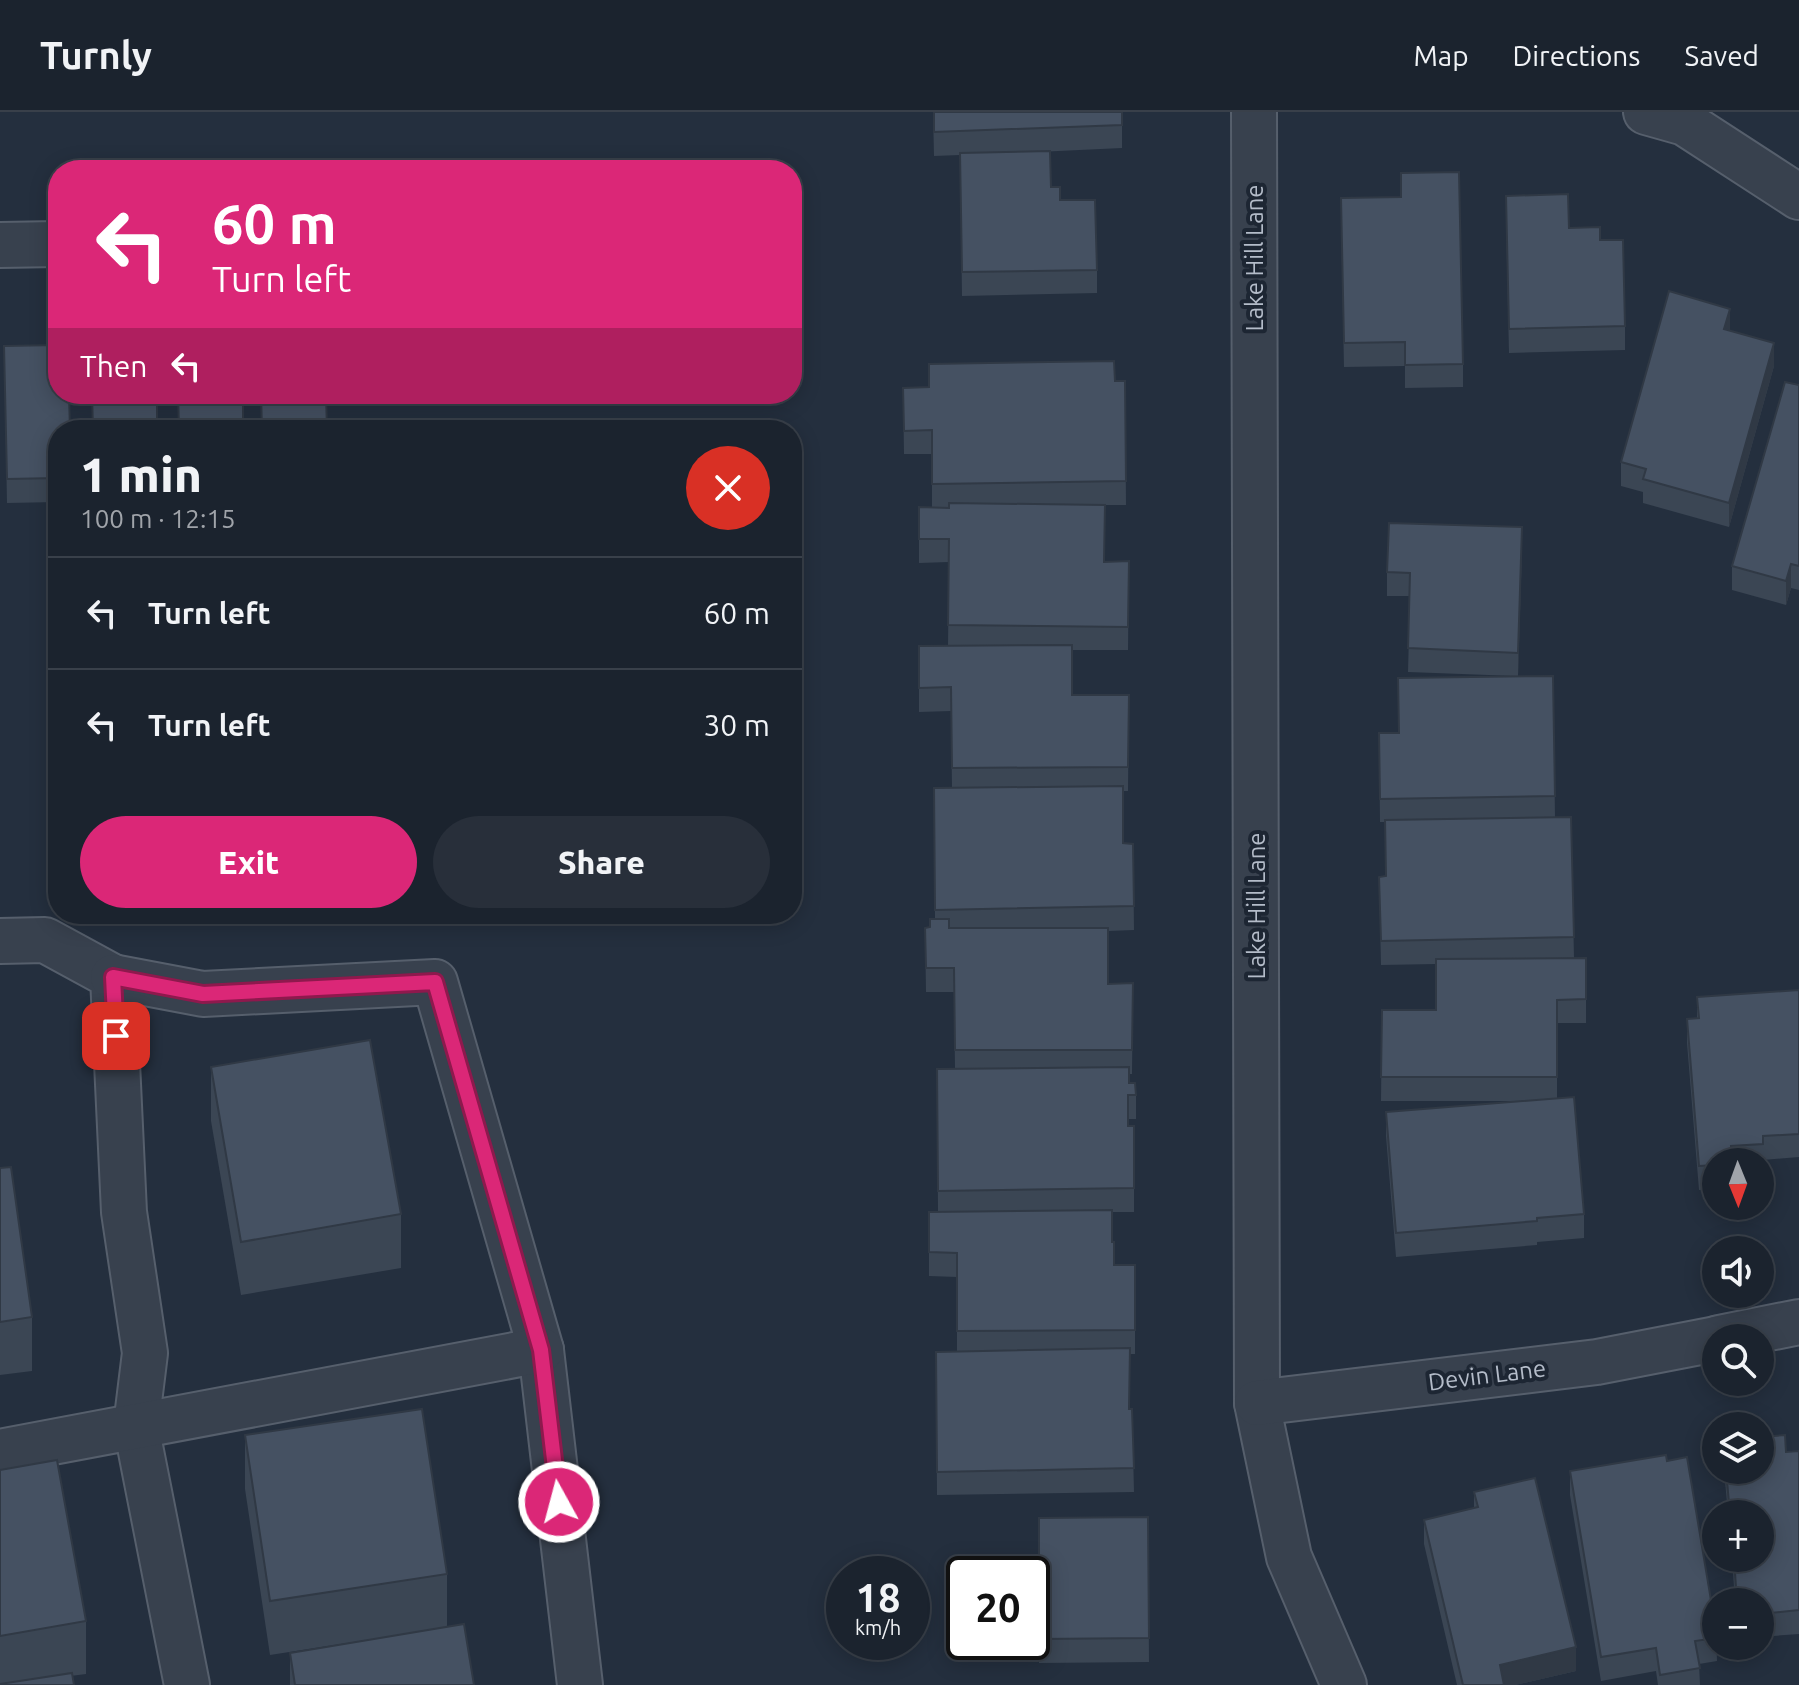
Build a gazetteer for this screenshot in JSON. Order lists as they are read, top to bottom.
{
  "streets": {
    "street": ["Lake Hill Lane", "Devin Lane"]
  },
  "crossings": [
    ["Lake Hill Lane", "Devin Lane"]
  ],
  "north": "bottom",
  "page": {
    "header": "Turnly",
    "nav": ["Map", "Directions", "Saved"],
    "turn": ["60 m", "Turn left"],
    "then": "Then",
    "heading": ["1 min", "100 m · 12:15"],
    "list": [
      {
        "name": "Turn left",
        "value": "60 m"
      },
      {
        "name": "Turn left",
        "value": "30 m"
      }
    ],
    "buttons": ["Exit", "Share"],
    "map_buttons": ["+", "−"],
    "speed": "18 km/h",
    "limit": "20"
  }
}
